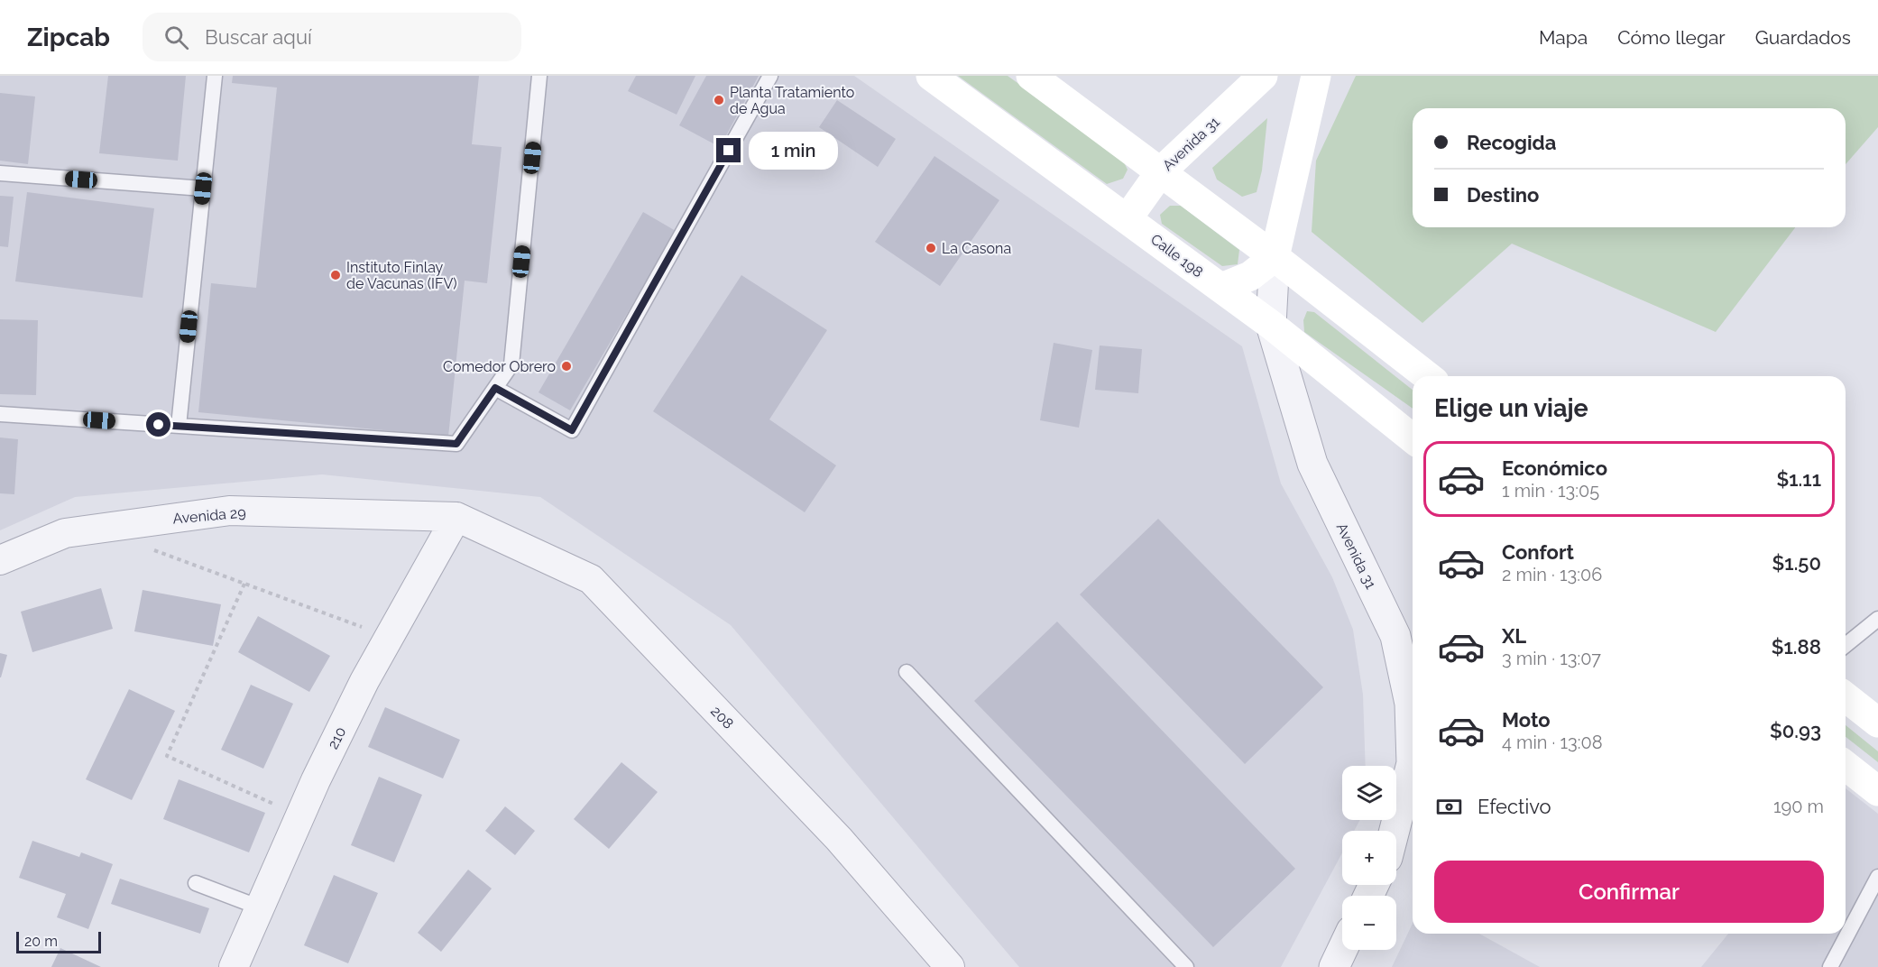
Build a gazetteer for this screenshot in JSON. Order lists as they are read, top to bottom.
{
  "streets": {
    "main road": ["Avenida 31", "Calle 198"],
    "street": ["Avenida 29", "208", "210"]
  },
  "crossings": [
    ["Avenida 31", "Calle 198"],
    ["Avenida 29", "208"],
    ["Avenida 29", "210"],
    ["208", "210"]
  ],
  "places": [
    "Planta Tratamiento de Agua",
    "La Casona",
    "Instituto Finlay de Vacunas (IFV)",
    "Comedor Obrero"
  ],
  "scale_bar": "20 m",
  "page": {
    "header": "Zipcab",
    "search": "Buscar aquí",
    "nav": ["Mapa", "Cómo llegar", "Guardados"],
    "banner": ["Recogida", "Destino"],
    "bubble": "1 min",
    "heading": "Elige un viaje",
    "list": [
      {
        "name": "Económico",
        "note": "1 min · 13:05",
        "value": "$1.11"
      },
      {
        "name": "Confort",
        "note": "2 min · 13:06",
        "value": "$1.50"
      },
      {
        "name": "XL",
        "note": "3 min · 13:07",
        "value": "$1.88"
      },
      {
        "name": "Moto",
        "note": "4 min · 13:08",
        "value": "$0.93"
      }
    ],
    "map_buttons": ["+", "−"],
    "pay": ["Efectivo", "190 m"],
    "buttons": "Confirmar",
    "scale": "20 m"
  }
}
